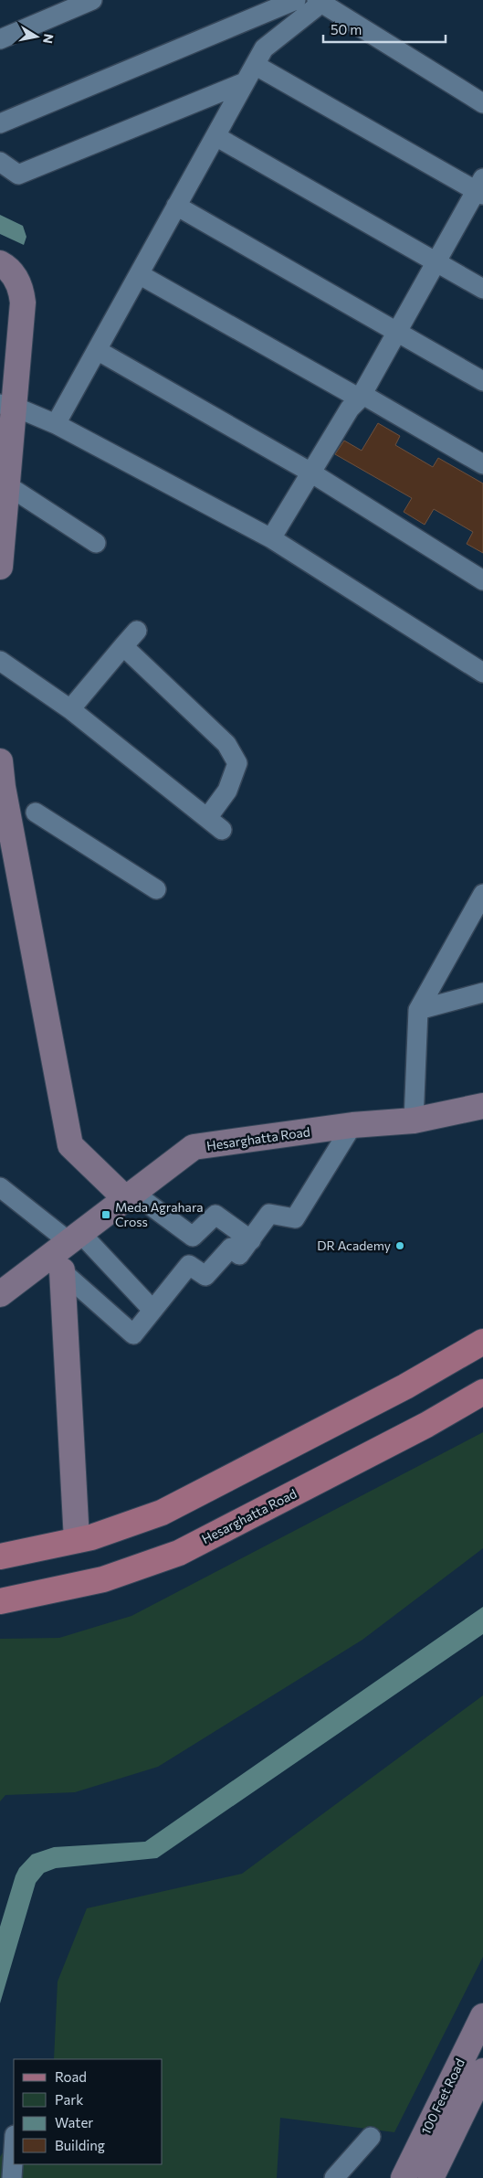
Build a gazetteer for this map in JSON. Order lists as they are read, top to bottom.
{
  "streets": {
    "main road": ["Hesarghatta Road"],
    "street": ["100 Feet Road"]
  },
  "places": {
    "transit": ["Meda Agrahara Cross"],
    "other": ["DR Academy"]
  },
  "legend": [
    "Road",
    "Park",
    "Water",
    "Building"
  ],
  "scale_bar": "50 m",
  "north": "right"
}
